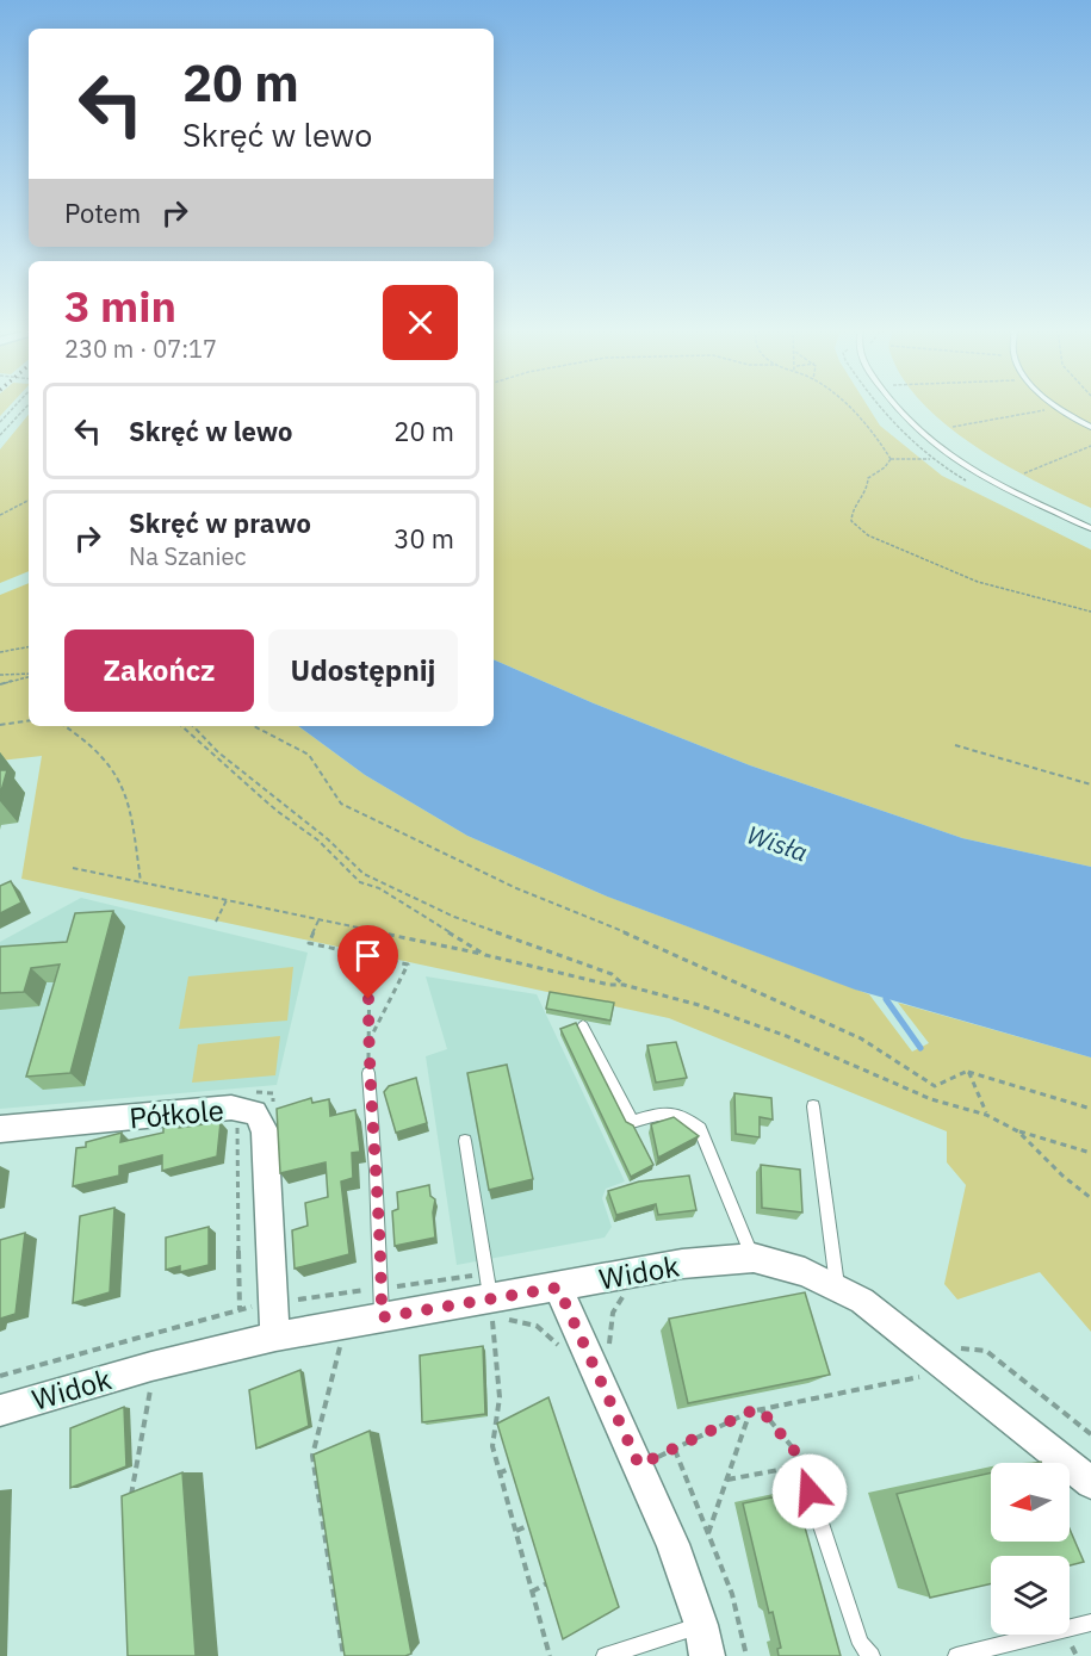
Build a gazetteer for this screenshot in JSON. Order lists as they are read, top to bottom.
{
  "streets": {
    "street": ["Półkole", "Widok"]
  },
  "crossings": [
    ["Półkole", "Widok"]
  ],
  "water": ["Wisła"],
  "north": "left",
  "page": {
    "turn": ["20 m", "Skręć w lewo"],
    "then": "Potem",
    "heading": ["3 min", "230 m · 07:17"],
    "list": [
      {
        "name": "Skręć w lewo",
        "value": "20 m"
      },
      {
        "name": "Skręć w prawo",
        "note": "Na Szaniec",
        "value": "30 m"
      }
    ],
    "buttons": ["Zakończ", "Udostępnij"]
  }
}
